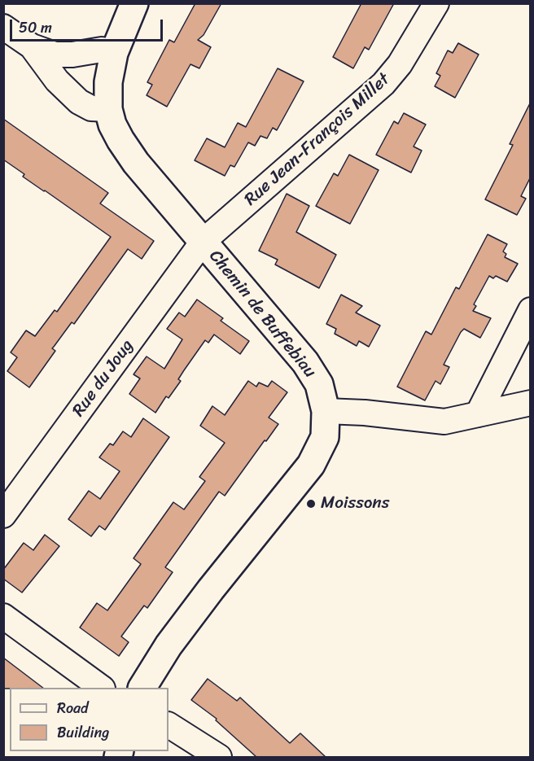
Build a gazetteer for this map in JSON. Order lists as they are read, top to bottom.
{
  "streets": {
    "street": ["Rue Jean-François Millet", "Chemin de Buffebiau", "Rue du Joug"]
  },
  "crossings": [
    ["Rue Jean-François Millet", "Chemin de Buffebiau"],
    ["Rue Jean-François Millet", "Rue du Joug"],
    ["Chemin de Buffebiau", "Rue du Joug"]
  ],
  "places": ["Moissons"],
  "legend": ["Road", "Building"],
  "scale_bar": "50 m"
}
